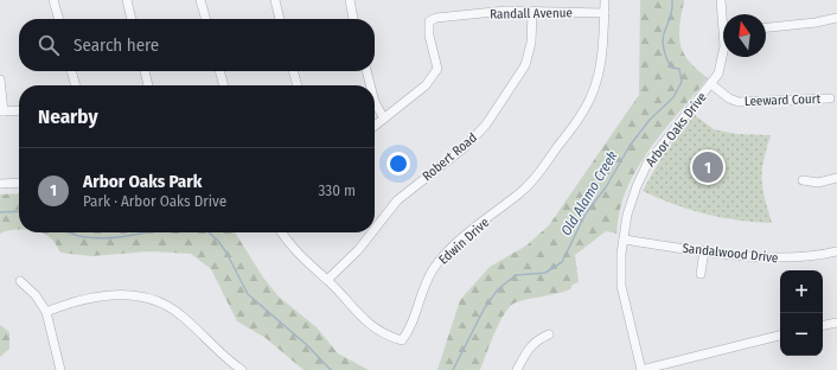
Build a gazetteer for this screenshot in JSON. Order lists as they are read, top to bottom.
{
  "streets": {
    "street": [
      "Randall Avenue",
      "Leeward Court",
      "Arbor Oaks Drive",
      "Robert Road",
      "Edwin Drive",
      "Sandalwood Drive"
    ]
  },
  "crossings": [
    ["Randall Avenue", "Robert Road"],
    ["Randall Avenue", "Edwin Drive"],
    ["Leeward Court", "Arbor Oaks Drive"],
    ["Arbor Oaks Drive", "Sandalwood Drive"],
    ["Robert Road", "Edwin Drive"]
  ],
  "water": ["Old Alamo Creek"],
  "north": "top",
  "page": {
    "search": "Search here",
    "heading": "Nearby",
    "list": [
      {
        "mark": "1",
        "name": "Arbor Oaks Park",
        "note": "Park · Arbor Oaks Drive",
        "value": "330 m"
      }
    ],
    "pins": "1",
    "map_buttons": ["+", "−"]
  }
}
